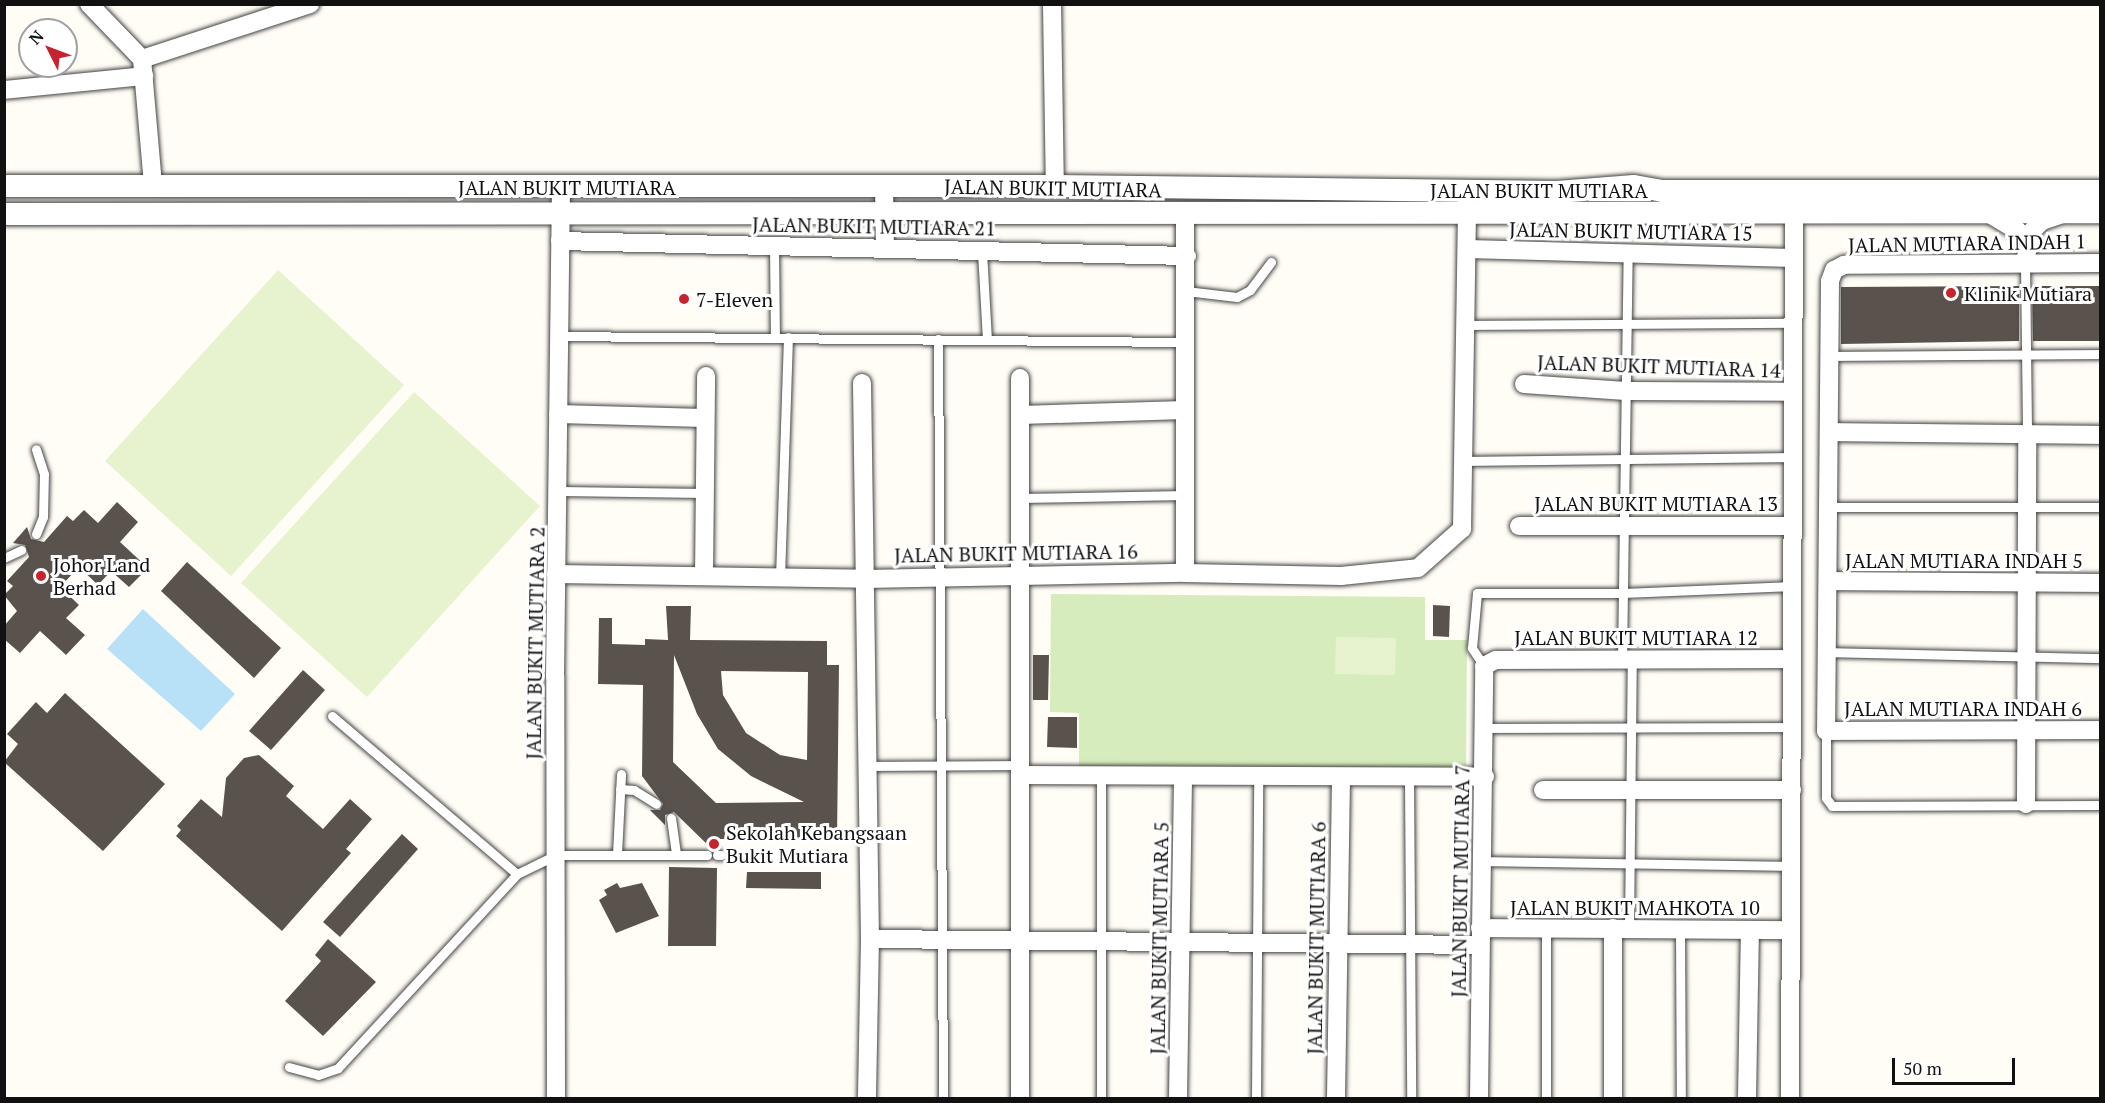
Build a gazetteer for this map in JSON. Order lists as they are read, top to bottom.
{
  "streets": {
    "street": [
      "JALAN BUKIT MUTIARA",
      "JALAN BUKIT MUTIARA 21",
      "JALAN BUKIT MUTIARA 15",
      "JALAN MUTIARA INDAH 1",
      "JALAN BUKIT MUTIARA 14",
      "JALAN BUKIT MUTIARA 13",
      "JALAN BUKIT MUTIARA 16",
      "JALAN MUTIARA INDAH 5",
      "JALAN BUKIT MUTIARA 12",
      "JALAN BUKIT MUTIARA 2",
      "JALAN MUTIARA INDAH 6",
      "JALAN BUKIT MUTIARA 7",
      "JALAN BUKIT MAHKOTA 10",
      "JALAN BUKIT MUTIARA 5",
      "JALAN BUKIT MUTIARA 6"
    ]
  },
  "crossings": [
    ["JALAN BUKIT MUTIARA", "JALAN BUKIT MUTIARA 2"],
    ["JALAN BUKIT MUTIARA 21", "JALAN BUKIT MUTIARA 2"],
    ["JALAN BUKIT MUTIARA 16", "JALAN BUKIT MUTIARA 2"],
    ["JALAN BUKIT MUTIARA 12", "JALAN BUKIT MUTIARA 7"],
    ["JALAN BUKIT MUTIARA 7", "JALAN BUKIT MAHKOTA 10"],
    ["JALAN BUKIT MAHKOTA 10", "JALAN BUKIT MUTIARA 5"],
    ["JALAN BUKIT MAHKOTA 10", "JALAN BUKIT MUTIARA 6"]
  ],
  "places": [
    "Klinik Mutiara",
    "7-Eleven",
    "Johor Land Berhad",
    "Sekolah Kebangsaan Bukit Mutiara"
  ],
  "scale_bar": "50 m",
  "north": "top left"
}
